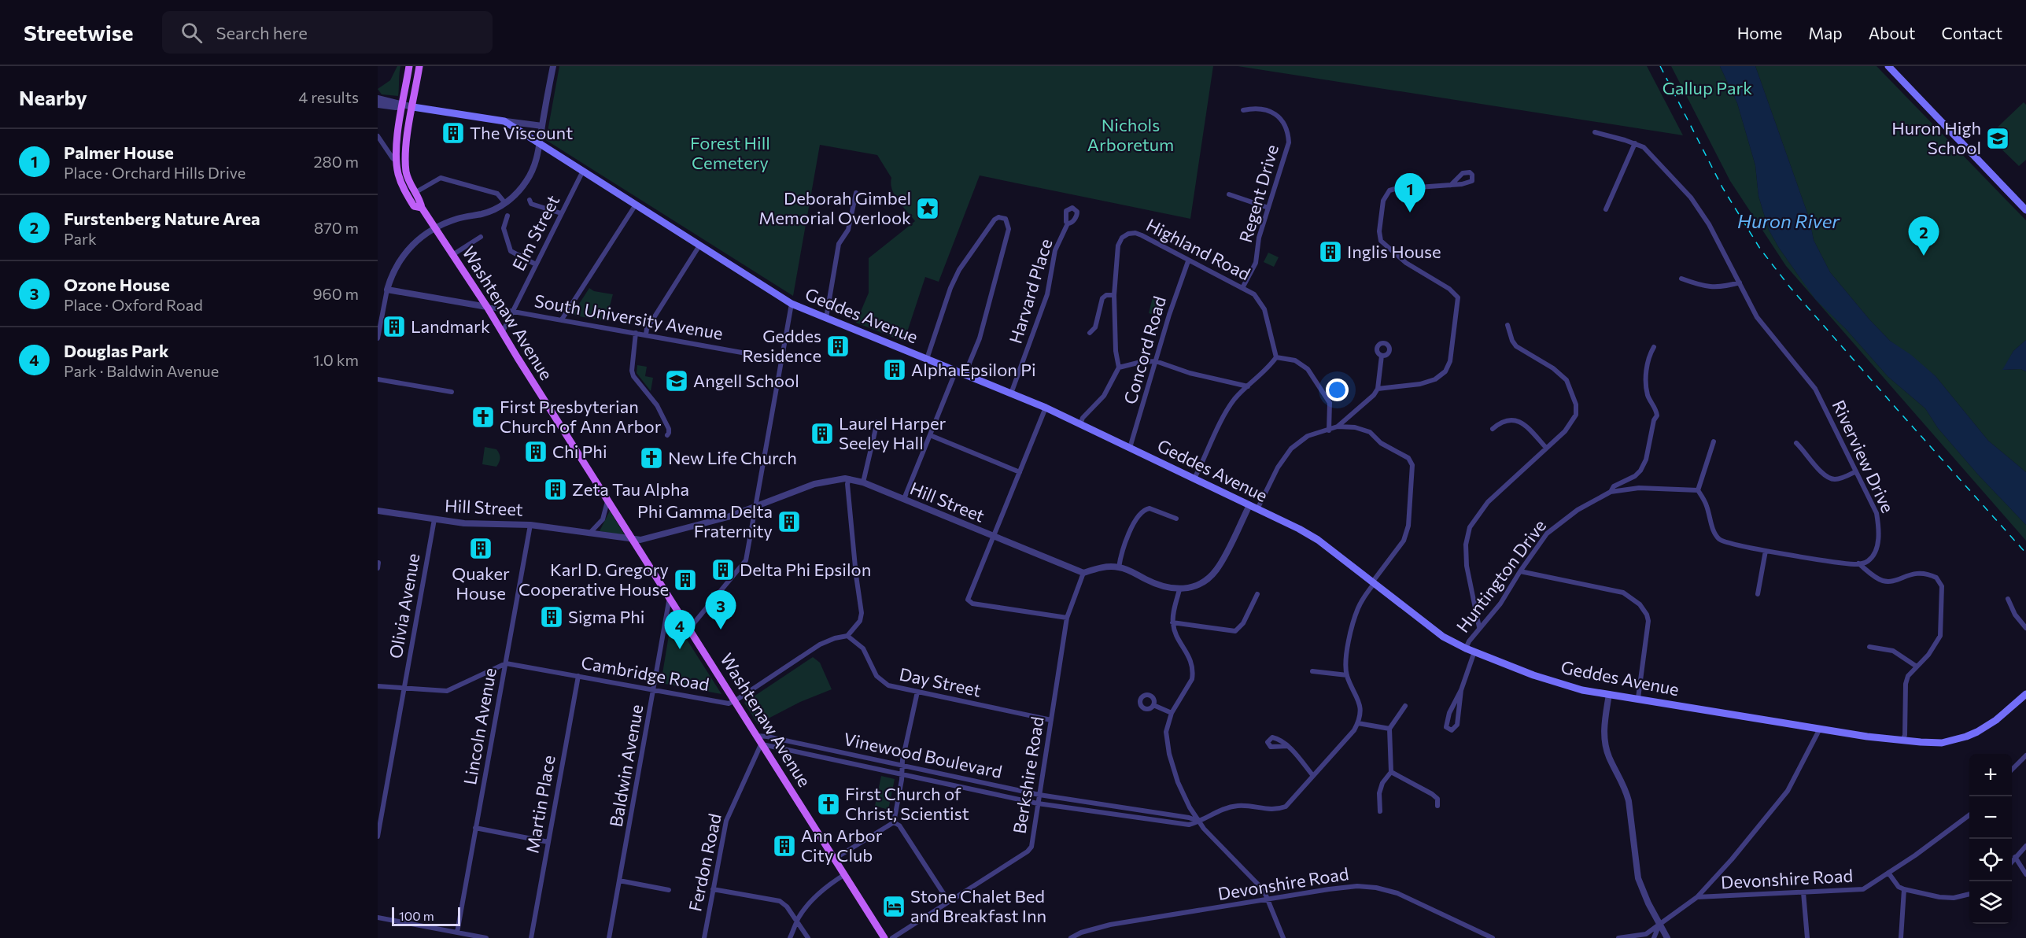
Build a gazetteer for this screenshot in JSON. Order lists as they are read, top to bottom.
{
  "streets": {
    "main road": ["Washtenaw Avenue", "Geddes Avenue"],
    "street": [
      "Regent Drive",
      "Elm Street",
      "Highland Road",
      "Harvard Place",
      "South University Avenue",
      "Concord Road",
      "Riverview Drive",
      "Hill Street",
      "Huntington Drive",
      "Olivia Avenue",
      "Cambridge Road",
      "Day Street",
      "Lincoln Avenue",
      "Vinewood Boulevard",
      "Baldwin Avenue",
      "Berkshire Road",
      "Martin Place",
      "Ferdon Road",
      "Devonshire Road"
    ]
  },
  "crossings": [
    ["Regent Drive", "Highland Road"],
    ["Elm Street", "Washtenaw Avenue"],
    ["Elm Street", "Geddes Avenue"],
    ["Elm Street", "South University Avenue"],
    ["Highland Road", "Concord Road"],
    ["Harvard Place", "Geddes Avenue"],
    ["Washtenaw Avenue", "Geddes Avenue"],
    ["Washtenaw Avenue", "South University Avenue"],
    ["Washtenaw Avenue", "Hill Street"],
    ["Washtenaw Avenue", "Cambridge Road"],
    ["Washtenaw Avenue", "Vinewood Boulevard"],
    ["Washtenaw Avenue", "Baldwin Avenue"],
    ["Washtenaw Avenue", "Ferdon Road"],
    ["Geddes Avenue", "Concord Road"],
    ["Geddes Avenue", "Huntington Drive"],
    ["Hill Street", "Olivia Avenue"],
    ["Hill Street", "Lincoln Avenue"],
    ["Hill Street", "Berkshire Road"],
    ["Cambridge Road", "Lincoln Avenue"],
    ["Cambridge Road", "Baldwin Avenue"],
    ["Cambridge Road", "Martin Place"],
    ["Day Street", "Berkshire Road"],
    ["Vinewood Boulevard", "Berkshire Road"],
    ["Vinewood Boulevard", "Ferdon Road"]
  ],
  "water": ["Huron River"],
  "parks": ["Gallup Park", "Nichols Arboretum", "Forest Hill Cemetery"],
  "places": {
    "building": [
      "The Viscount",
      "Inglis House",
      "Landmark",
      "Geddes Residence",
      "Alpha Epsilon Pi",
      "Laurel Harper Seeley Hall",
      "Chi Phi",
      "Zeta Tau Alpha",
      "Phi Gamma Delta Fraternity",
      "Quaker House",
      "Delta Phi Epsilon",
      "Karl D. Gregory Cooperative House",
      "Sigma Phi",
      "Ann Arbor City Club"
    ],
    "school or university": ["Huron High School", "Angell School"],
    "place": ["Deborah Gimbel Memorial Overlook"],
    "church": ["First Presbyterian Church of Ann Arbor", "New Life Church", "First Church of Christ, Scientist"],
    "hotel": ["Stone Chalet Bed and Breakfast Inn"]
  },
  "scale_bar": "100 m",
  "page": {
    "header": "Streetwise",
    "search": "Search here",
    "nav": [
      "Home",
      "Map",
      "About",
      "Contact"
    ],
    "heading": ["Nearby", "4 results"],
    "list": [
      {
        "mark": "1",
        "name": "Palmer House",
        "note": "Place · Orchard Hills Drive",
        "value": "280 m"
      },
      {
        "mark": "2",
        "name": "Furstenberg Nature Area",
        "note": "Park",
        "value": "870 m"
      },
      {
        "mark": "3",
        "name": "Ozone House",
        "note": "Place · Oxford Road",
        "value": "960 m"
      },
      {
        "mark": "4",
        "name": "Douglas Park",
        "note": "Park · Baldwin Avenue",
        "value": "1.0 km"
      }
    ],
    "pins": [
      "1",
      "2",
      "3",
      "4"
    ],
    "map_buttons": ["+", "−"],
    "scale": "100 m"
  }
}
